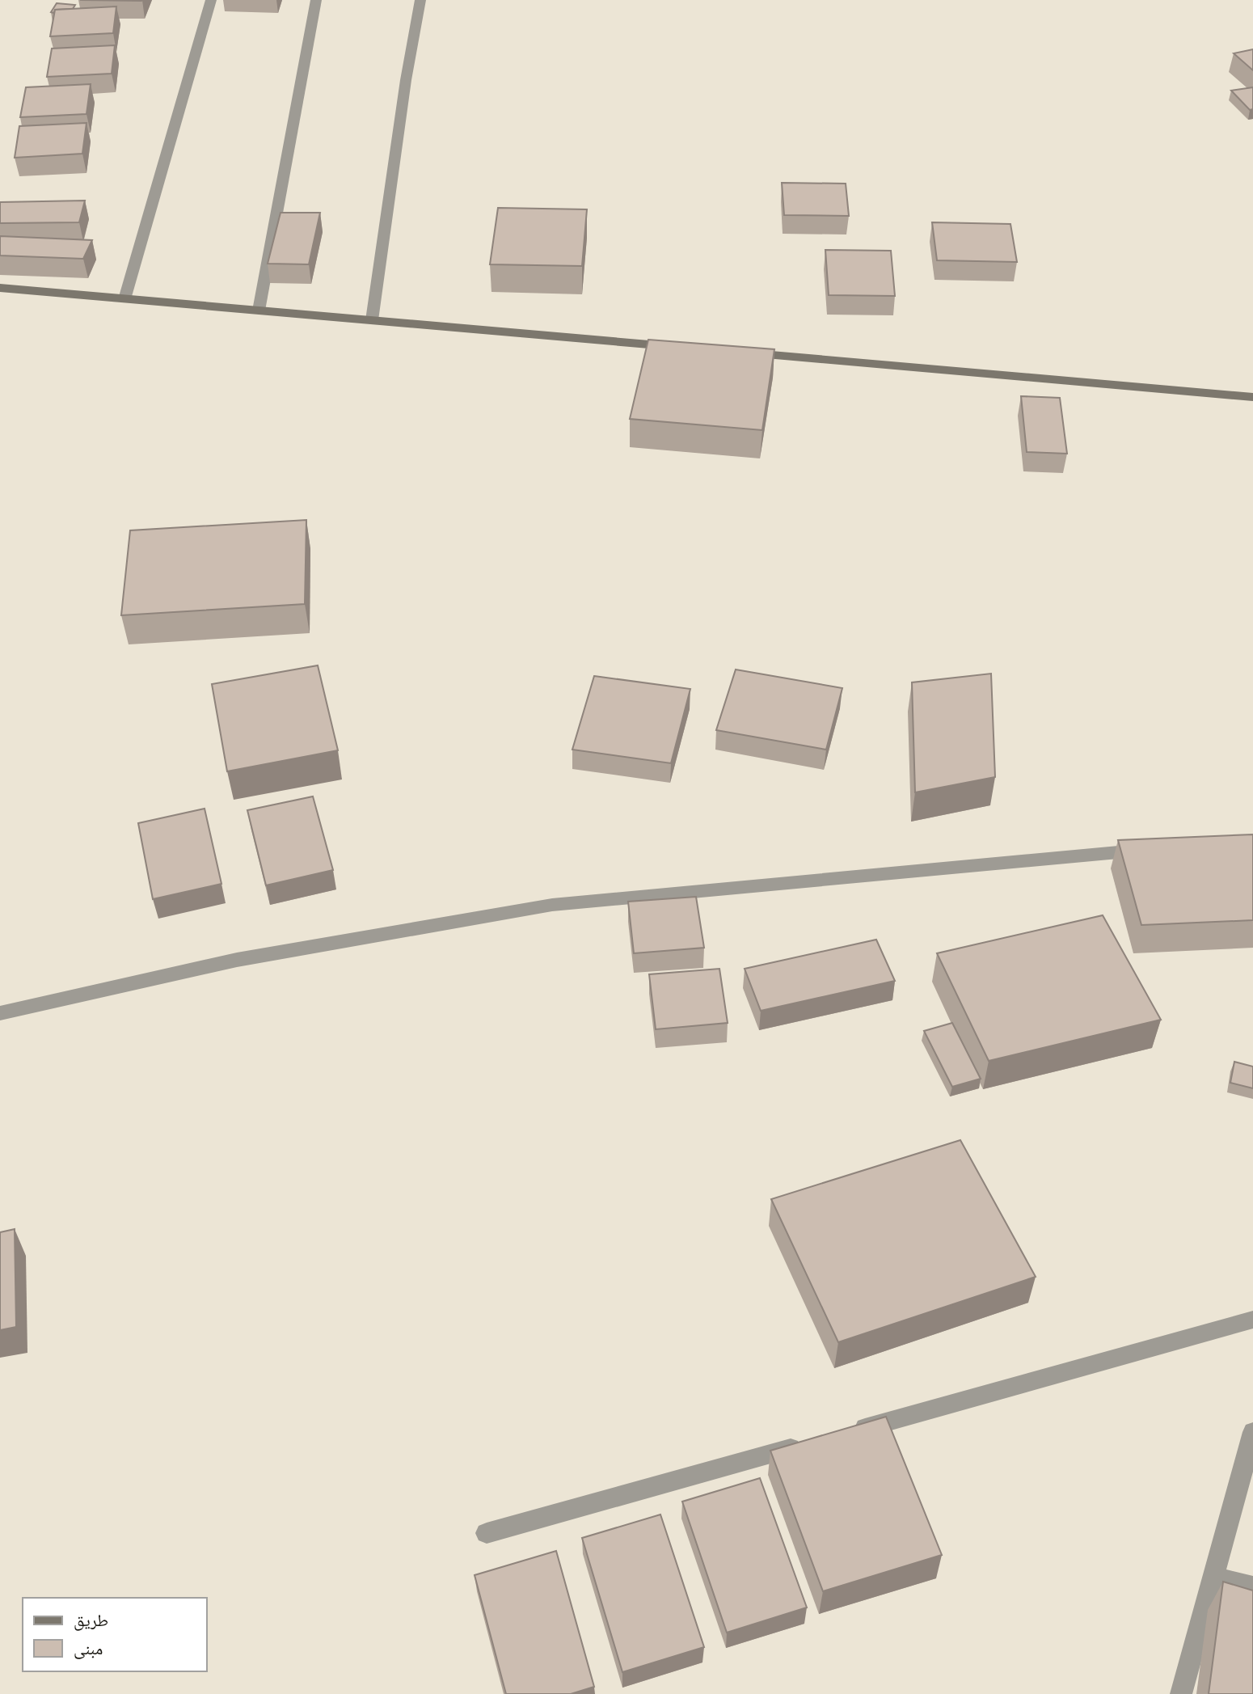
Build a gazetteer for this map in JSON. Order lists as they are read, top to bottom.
{
  "legend": ["طريق", "مبنى"]
}
